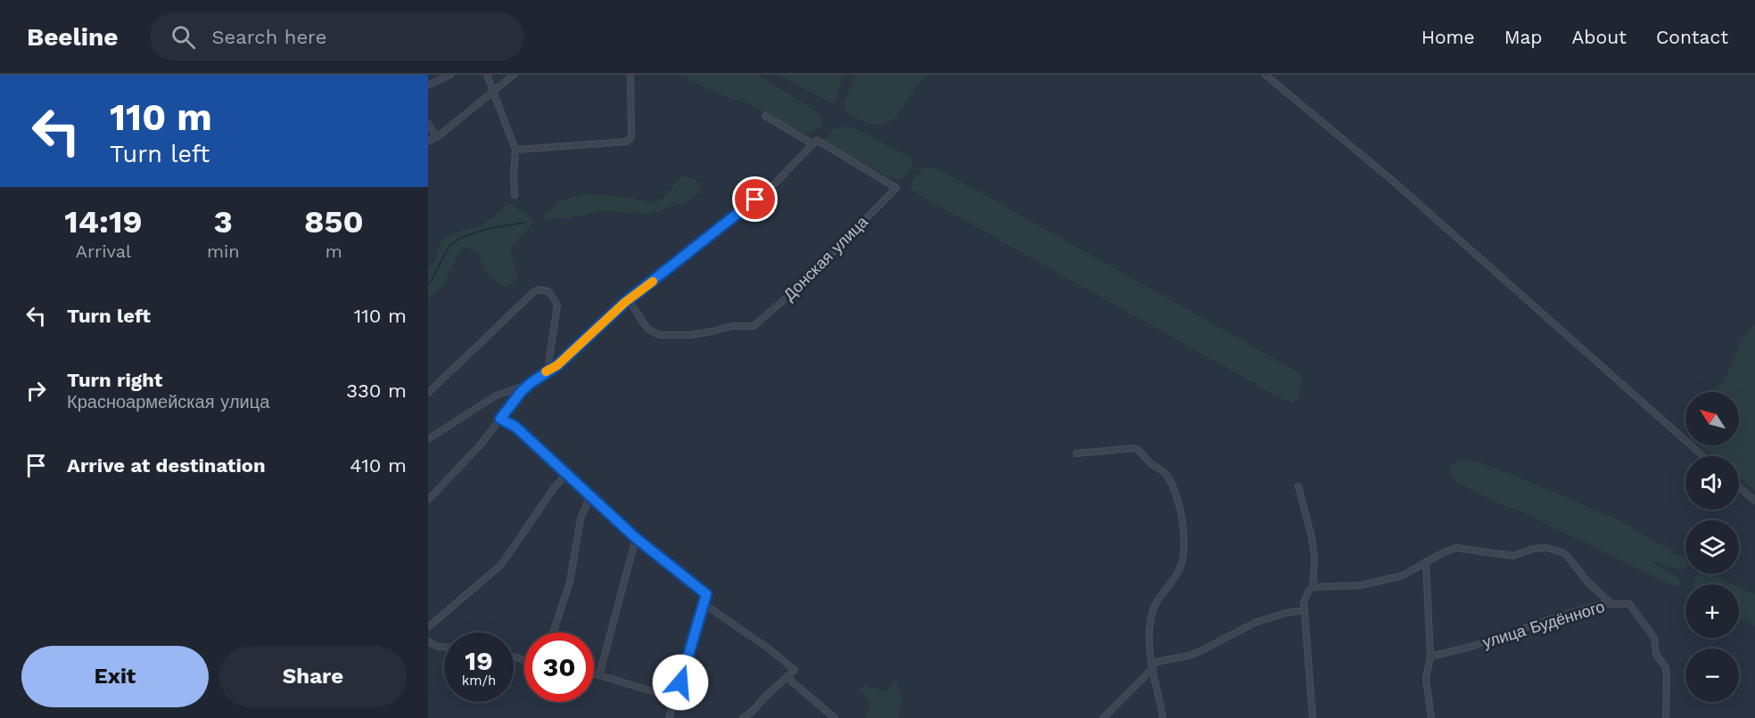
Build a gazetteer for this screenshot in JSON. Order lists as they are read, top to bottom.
{
  "streets": {
    "street": ["Донская улица", "улица Будённого"]
  },
  "north": "top left",
  "page": {
    "header": "Beeline",
    "search": "Search here",
    "nav": [
      "Home",
      "Map",
      "About",
      "Contact"
    ],
    "turn": ["110 m", "Turn left"],
    "eta": [
      "14:19",
      "Arrival",
      "3",
      "min",
      "850",
      "m"
    ],
    "list": [
      {
        "name": "Turn left",
        "value": "110 m"
      },
      {
        "name": "Turn right",
        "note": "Красноармейская улица",
        "value": "330 m"
      },
      {
        "name": "Arrive at destination",
        "value": "410 m"
      }
    ],
    "map_buttons": ["+", "−"],
    "speed": "19 km/h",
    "limit": "30",
    "buttons": ["Exit", "Share"]
  }
}
